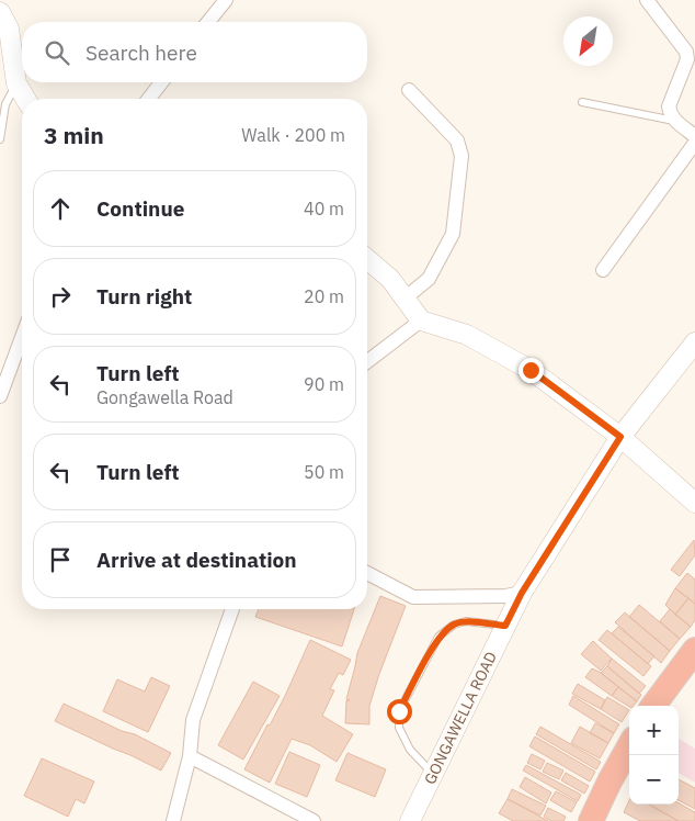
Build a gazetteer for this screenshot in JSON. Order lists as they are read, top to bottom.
{
  "streets": {
    "street": ["GONGAWELLA ROAD"]
  },
  "north": "bottom left",
  "page": {
    "search": "Search here",
    "heading": ["3 min", "Walk · 200 m"],
    "list": [
      ["Continue", "40 m"],
      ["Turn right", "20 m"],
      ["Turn left", "Gongawella Road", "90 m"],
      ["Turn left", "50 m"],
      "Arrive at destination"
    ],
    "map_buttons": ["+", "−"]
  }
}
